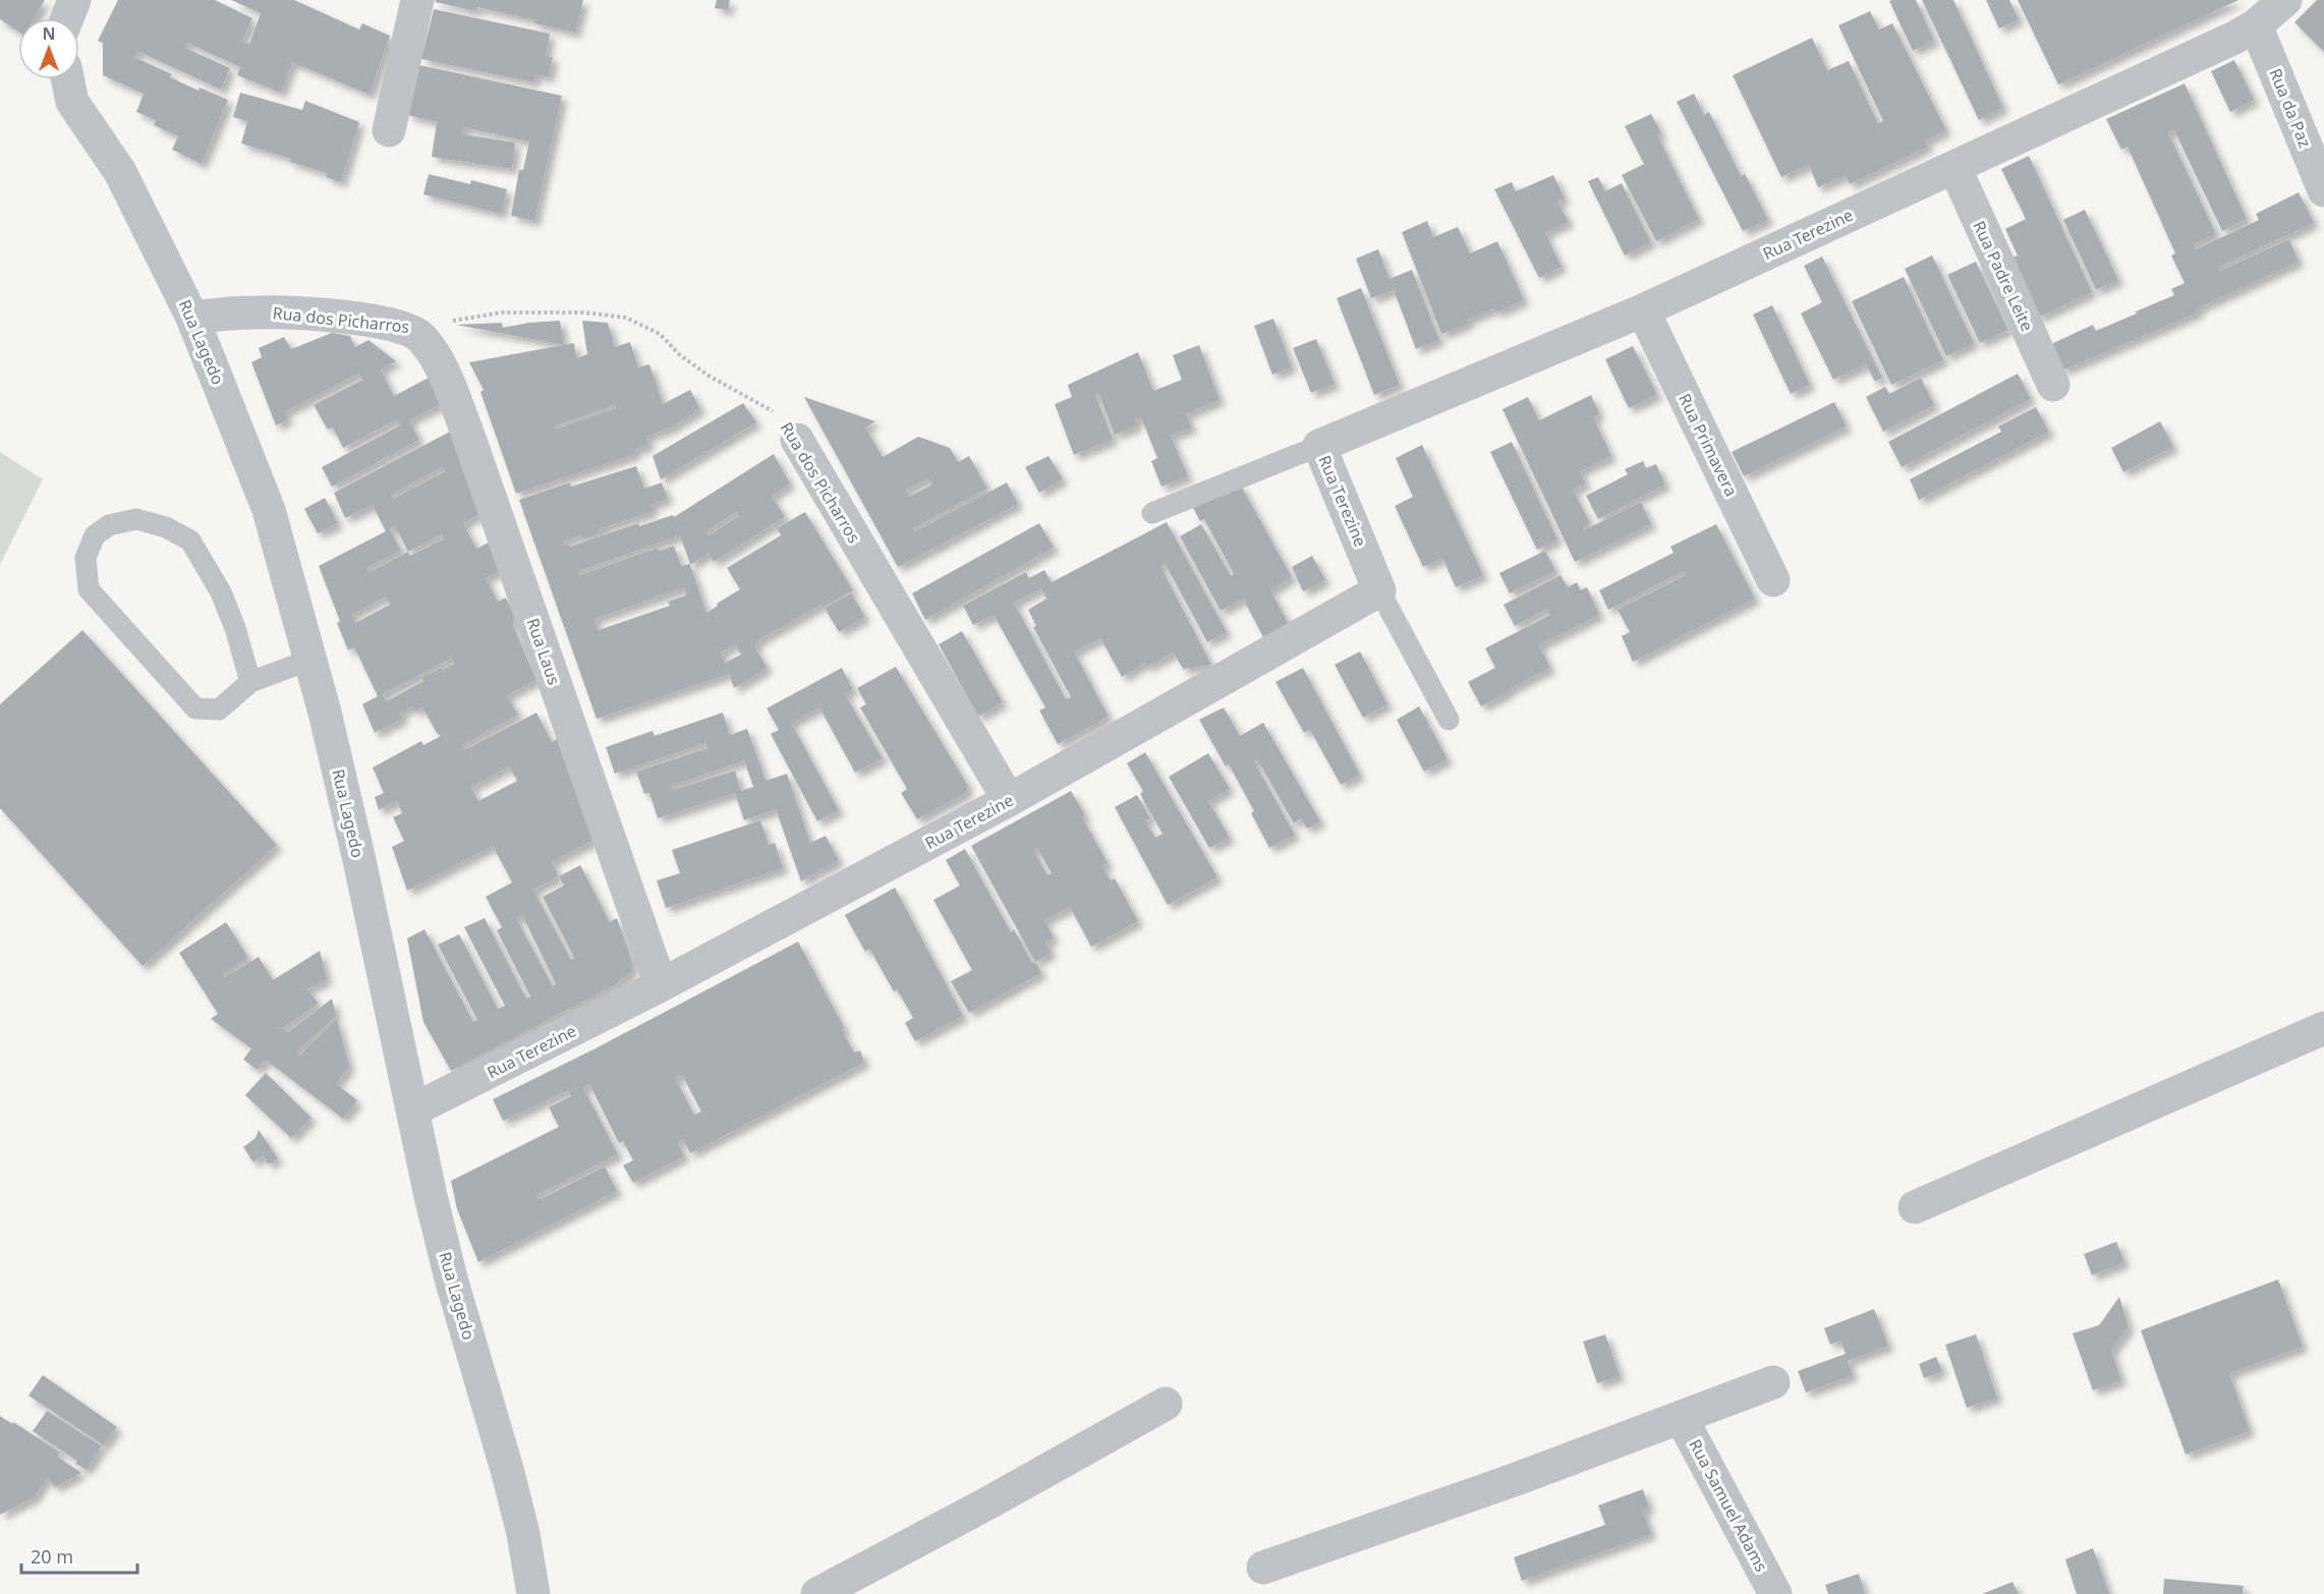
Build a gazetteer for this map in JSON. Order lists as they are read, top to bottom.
{
  "streets": {
    "street": [
      "Rua da Paz",
      "Rua Terezine",
      "Rua Padre Leite",
      "Rua dos Picharros",
      "Rua Lagedo",
      "Rua Primavera",
      "Rua Laus",
      "Rua Samuel Adams"
    ]
  },
  "crossings": [
    ["Rua da Paz", "Rua Terezine"],
    ["Rua Terezine", "Rua Padre Leite"],
    ["Rua Terezine", "Rua dos Picharros"],
    ["Rua Terezine", "Rua Lagedo"],
    ["Rua Terezine", "Rua Primavera"],
    ["Rua Terezine", "Rua Laus"],
    ["Rua dos Picharros", "Rua Lagedo"],
    ["Rua dos Picharros", "Rua Laus"]
  ],
  "scale_bar": "20 m",
  "north": "top"
}
